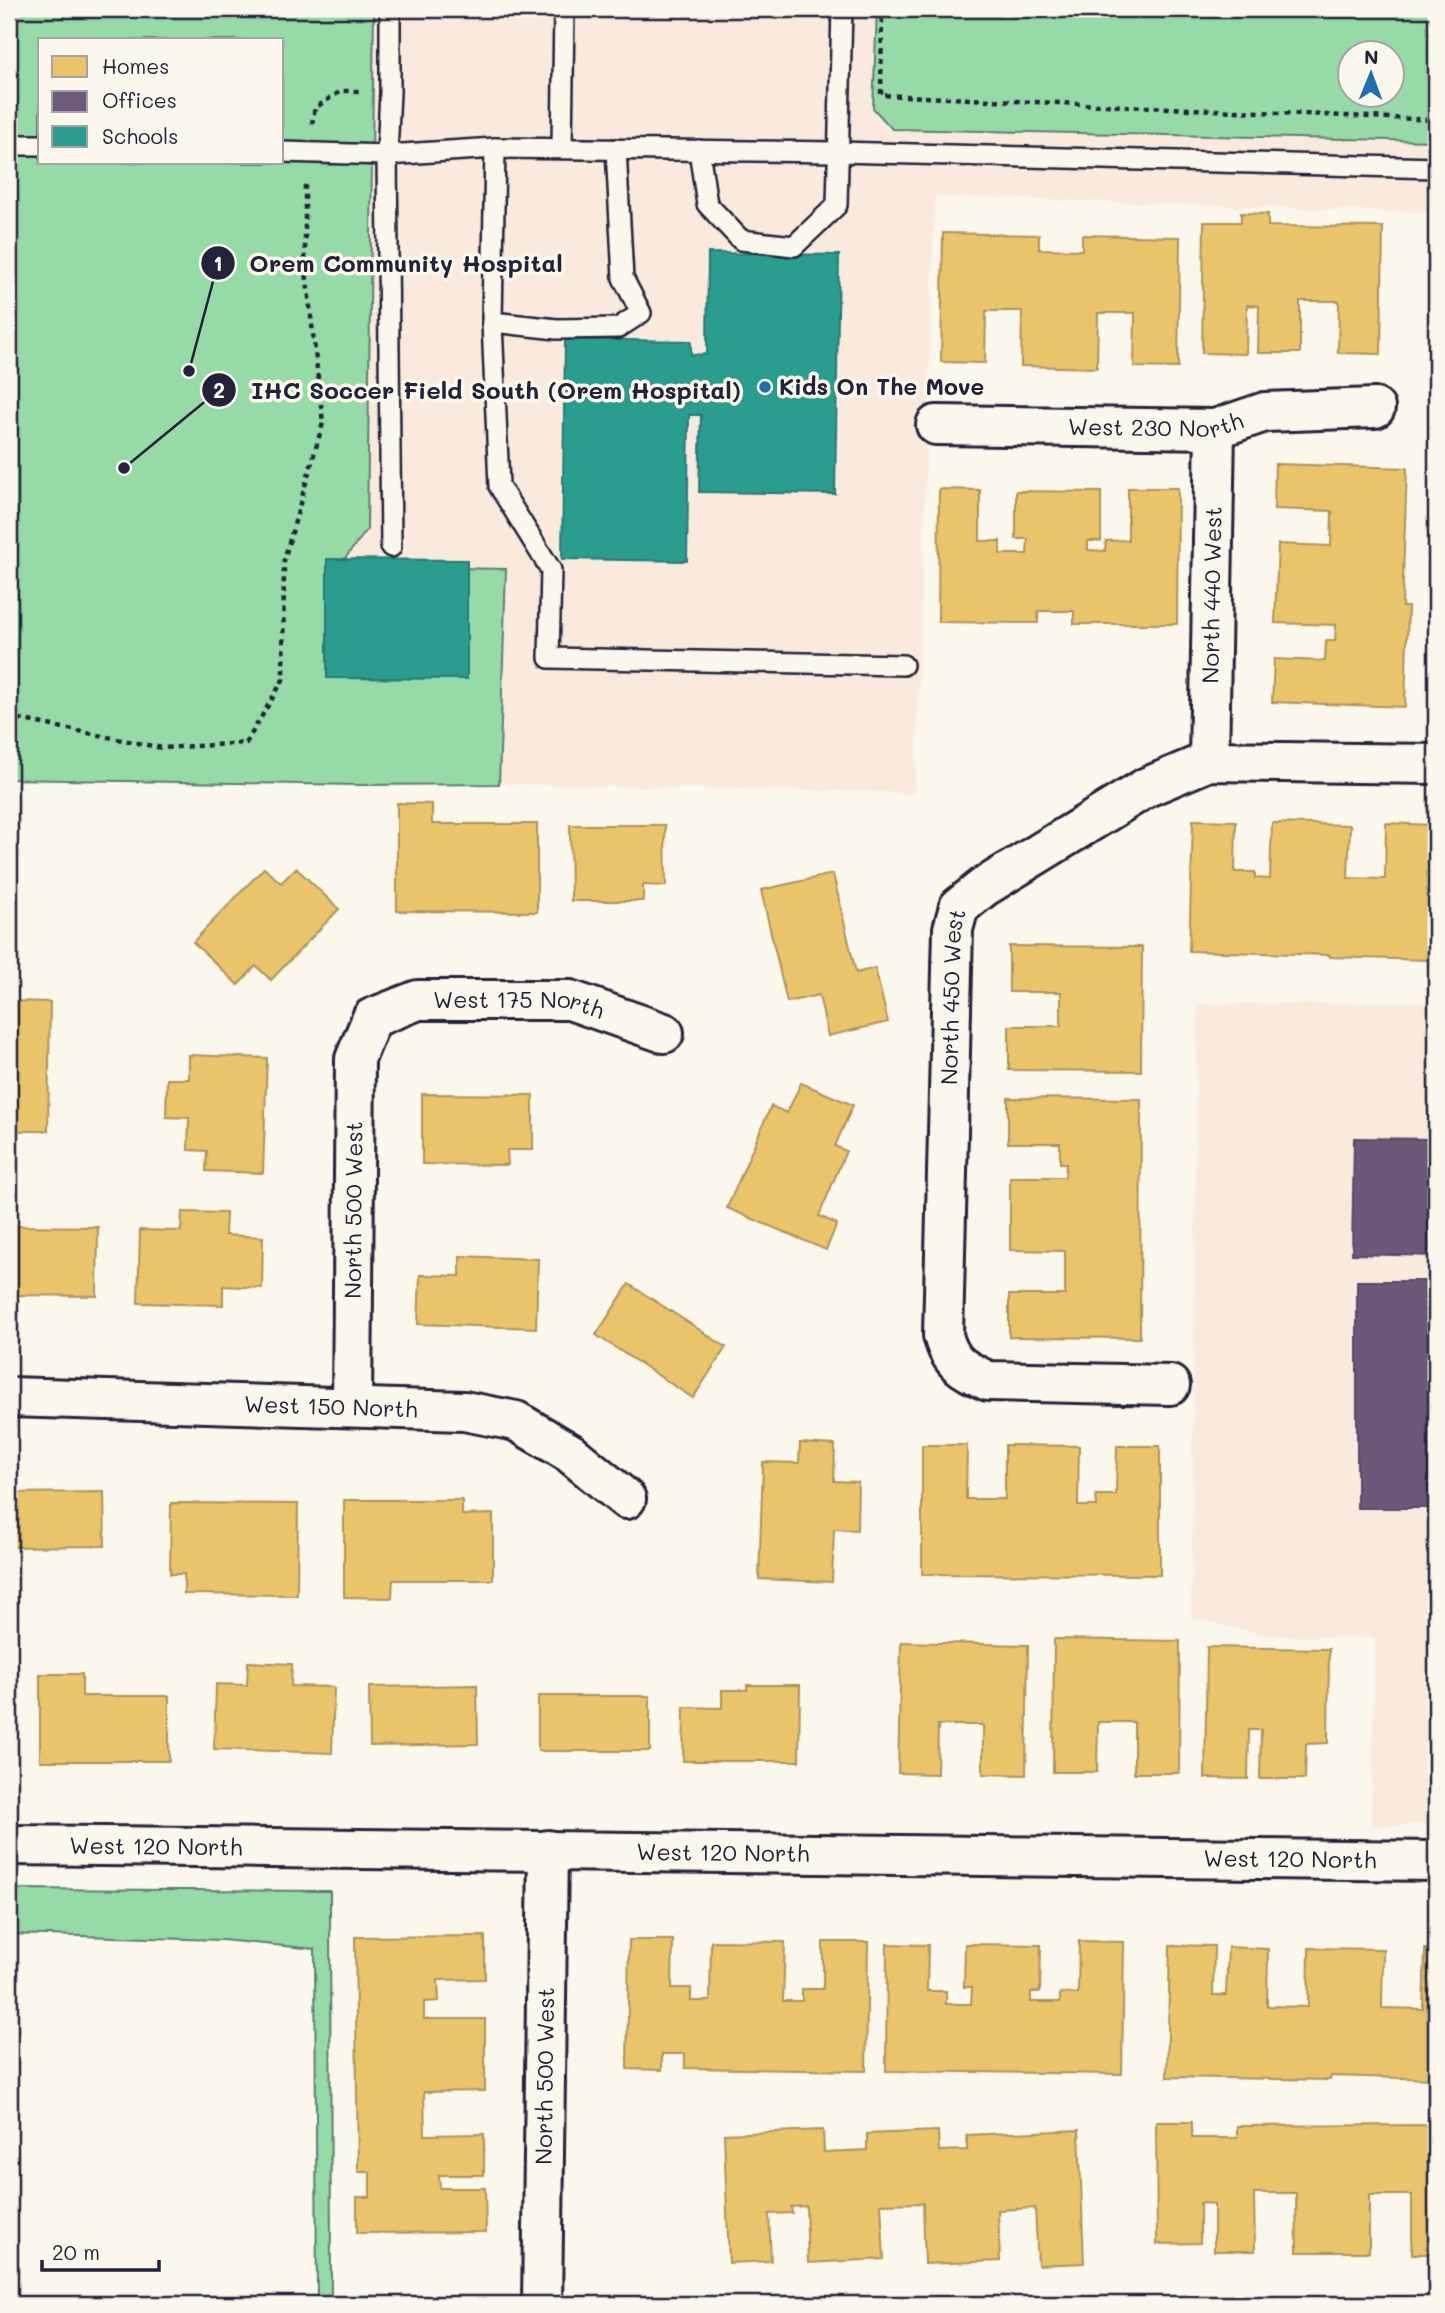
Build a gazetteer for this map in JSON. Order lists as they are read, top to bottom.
{
  "streets": {
    "street": [
      "West 230 North",
      "North 440 West",
      "North 450 West",
      "West 175 North",
      "North 500 West",
      "West 150 North",
      "West 120 North"
    ]
  },
  "crossings": [
    ["West 230 North", "North 440 West"],
    ["North 440 West", "North 450 West"],
    ["West 175 North", "North 500 West"],
    ["North 500 West", "West 150 North"],
    ["North 500 West", "West 120 North"]
  ],
  "places": ["Orem Community Hospital", "Kids On The Move", "IHC Soccer Field South (Orem Hospital)"],
  "legend": ["Homes", "Offices", "Schools"],
  "scale_bar": "20 m",
  "north": "top"
}
